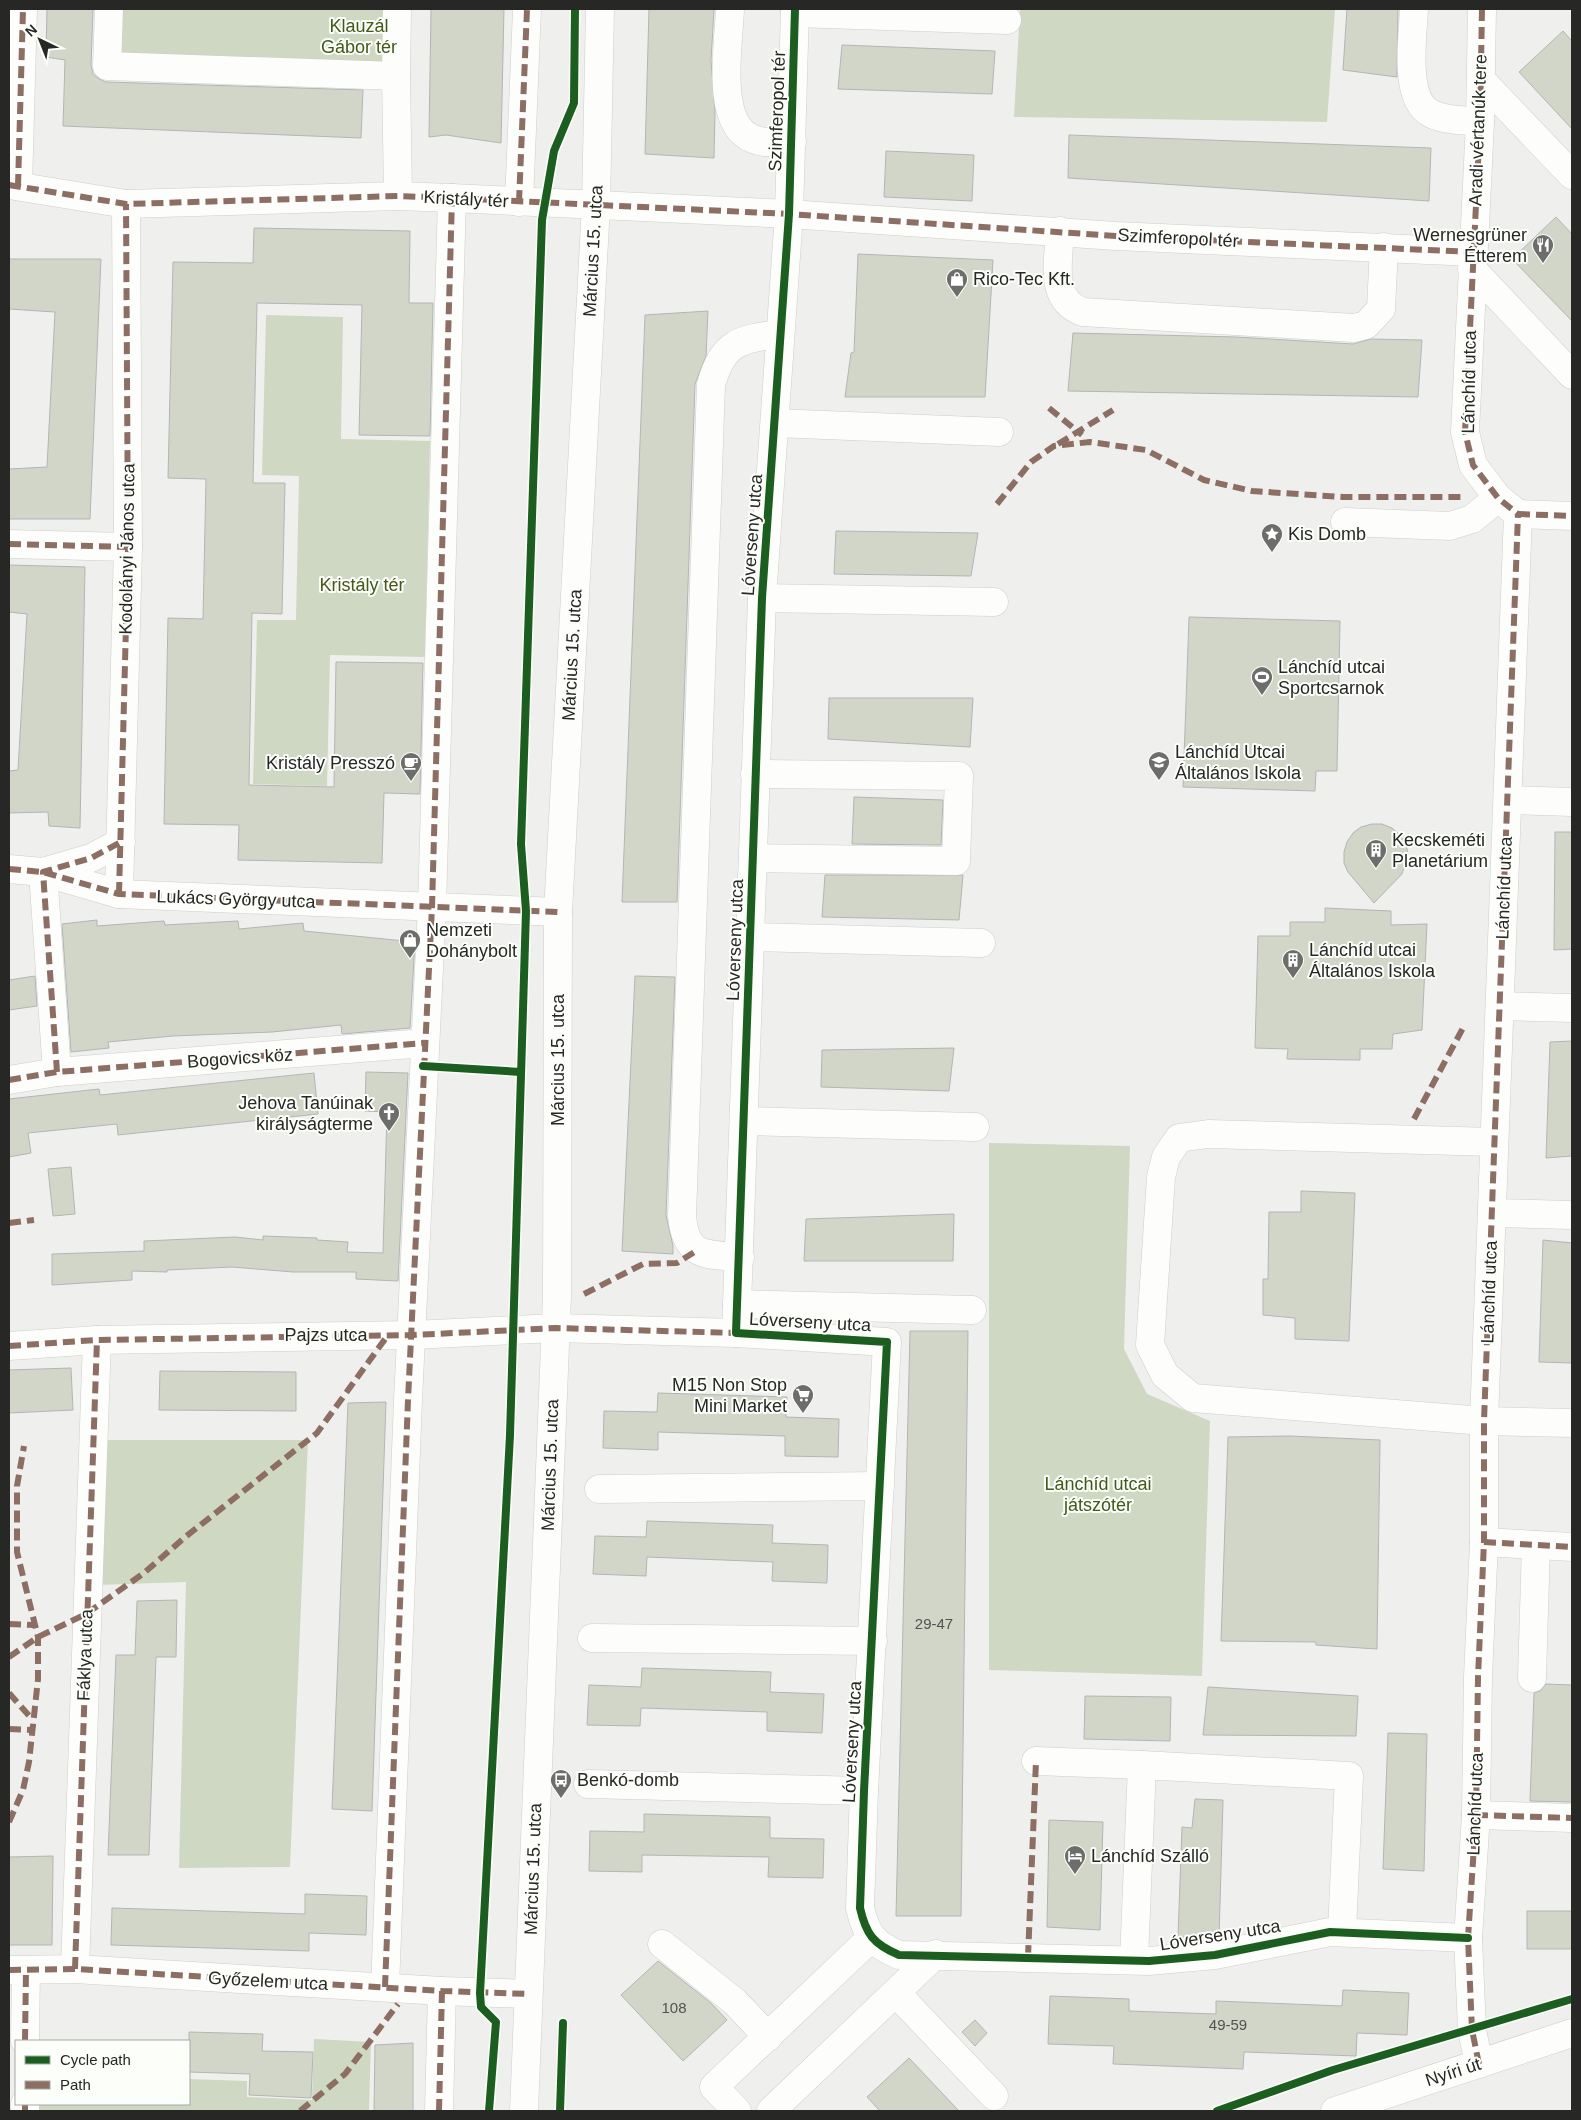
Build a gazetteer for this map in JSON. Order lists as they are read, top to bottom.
{
  "streets": {
    "street": [
      "Szimferopol tér",
      "Aradi vértanúk tere",
      "Kristály tér",
      "Március 15. utca",
      "Lánchíd utca",
      "Lóverseny utca",
      "Kodolányi János utca",
      "Lukács György utca",
      "Bogovics köz",
      "Pajzs utca",
      "Fáklya utca",
      "Győzelem utca",
      "Nyíri út"
    ]
  },
  "crossings": [
    ["Szimferopol tér", "Aradi vértanúk tere"],
    ["Szimferopol tér", "Kristály tér"],
    ["Szimferopol tér", "Lánchíd utca"],
    ["Szimferopol tér", "Lóverseny utca"],
    ["Aradi vértanúk tere", "Lánchíd utca"],
    ["Kristály tér", "Március 15. utca"],
    ["Kristály tér", "Lóverseny utca"],
    ["Kristály tér", "Kodolányi János utca"],
    ["Március 15. utca", "Lukács György utca"],
    ["Március 15. utca", "Pajzs utca"],
    ["Március 15. utca", "Győzelem utca"],
    ["Lánchíd utca", "Lóverseny utca"],
    ["Lánchíd utca", "Nyíri út"],
    ["Lóverseny utca", "Pajzs utca"],
    ["Kodolányi János utca", "Lukács György utca"],
    ["Pajzs utca", "Fáklya utca"],
    ["Fáklya utca", "Győzelem utca"]
  ],
  "parks": ["Klauzál Gábor tér", "Kristály tér", "Lánchíd utcai játszótér"],
  "places": {
    "restaurant": ["Wernesgrüner Étterem"],
    "shop": ["Rico-Tec Kft.", "Nemzeti Dohánybolt"],
    "place": ["Kis Domb"],
    "sports": ["Lánchíd utcai Sportcsarnok"],
    "school or university": ["Lánchíd Utcai Általános Iskola"],
    "cafe": ["Kristály Presszó"],
    "building": ["Kecskeméti Planetárium", "Lánchíd utcai Általános Iskola"],
    "church": ["Jehova Tanúinak királyságterme"],
    "supermarket": ["M15 Non Stop Mini Market"],
    "bus stop": ["Benkó-domb"],
    "hotel": ["Lánchíd Szálló"]
  },
  "house_numbers": ["29-47", "108", "49-59"],
  "legend": ["Cycle path", "Path"],
  "north": "top left"
}
